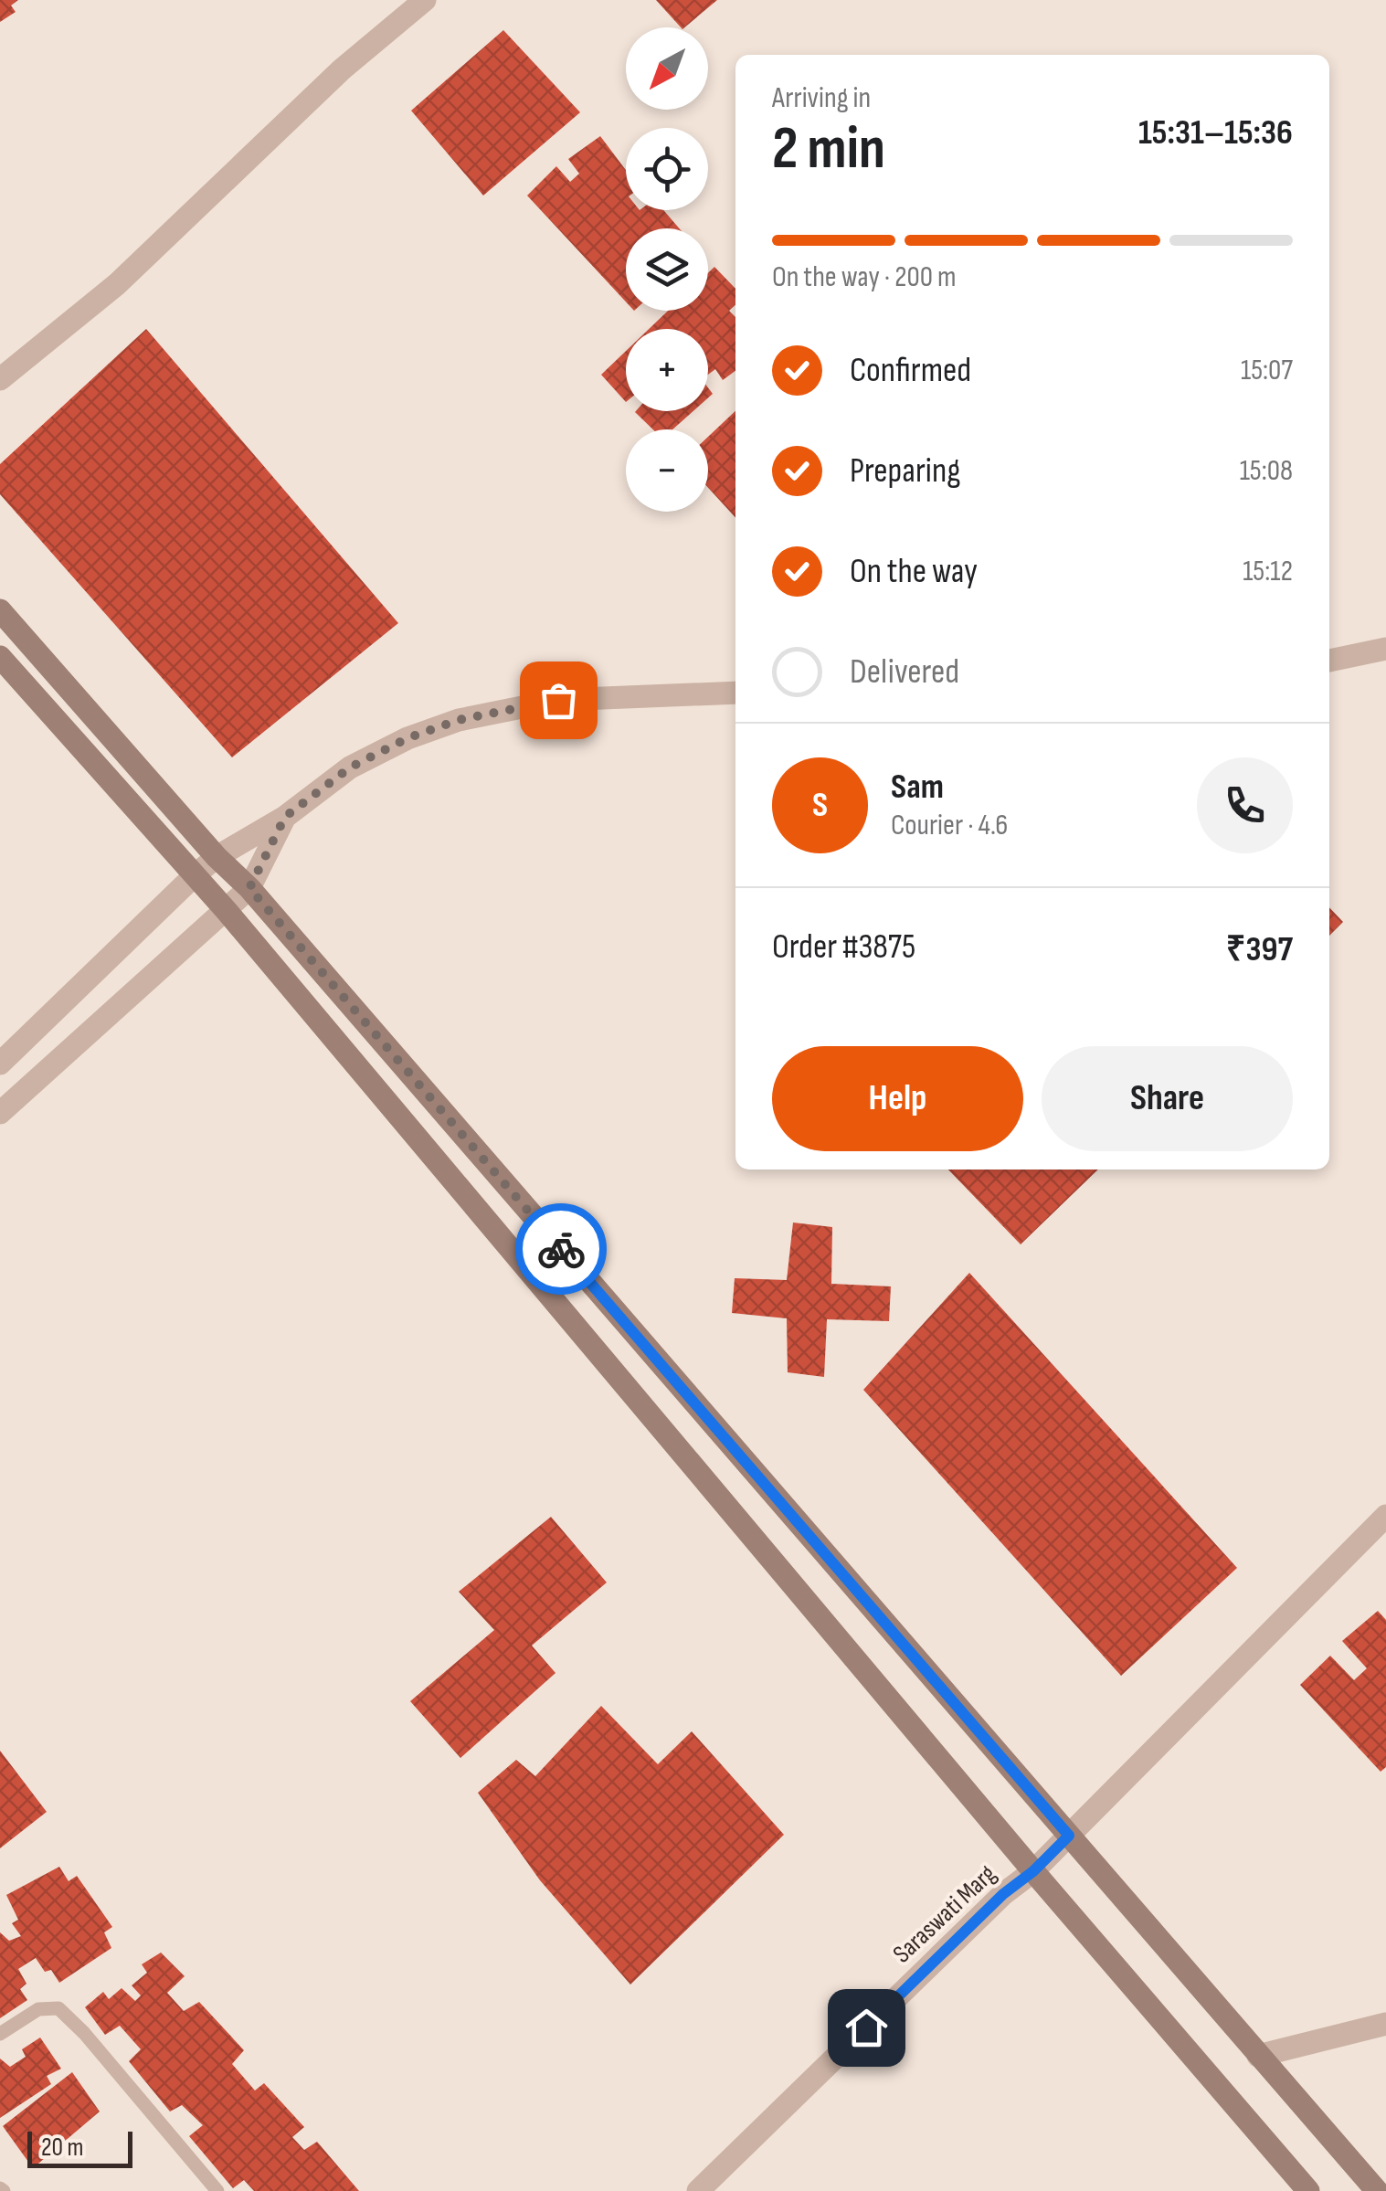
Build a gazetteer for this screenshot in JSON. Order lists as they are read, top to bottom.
{
  "streets": {
    "street": ["Saraswati Marg"]
  },
  "scale_bar": "20 m",
  "north": "bottom left",
  "page": {
    "map_buttons": ["+", "−"],
    "heading": ["2 min", "Arriving in", "15:31–15:36"],
    "panel": [
      "Sam",
      "Courier · 4.6",
      "Order #3875",
      "₹397"
    ],
    "bar": "On the way · 200 m",
    "list": [
      ["Confirmed", "15:07"],
      ["Preparing", "15:08"],
      ["On the way", "15:12"],
      "Delivered"
    ],
    "round": "S",
    "buttons": ["Help", "Share"],
    "scale": "20 m"
  }
}
